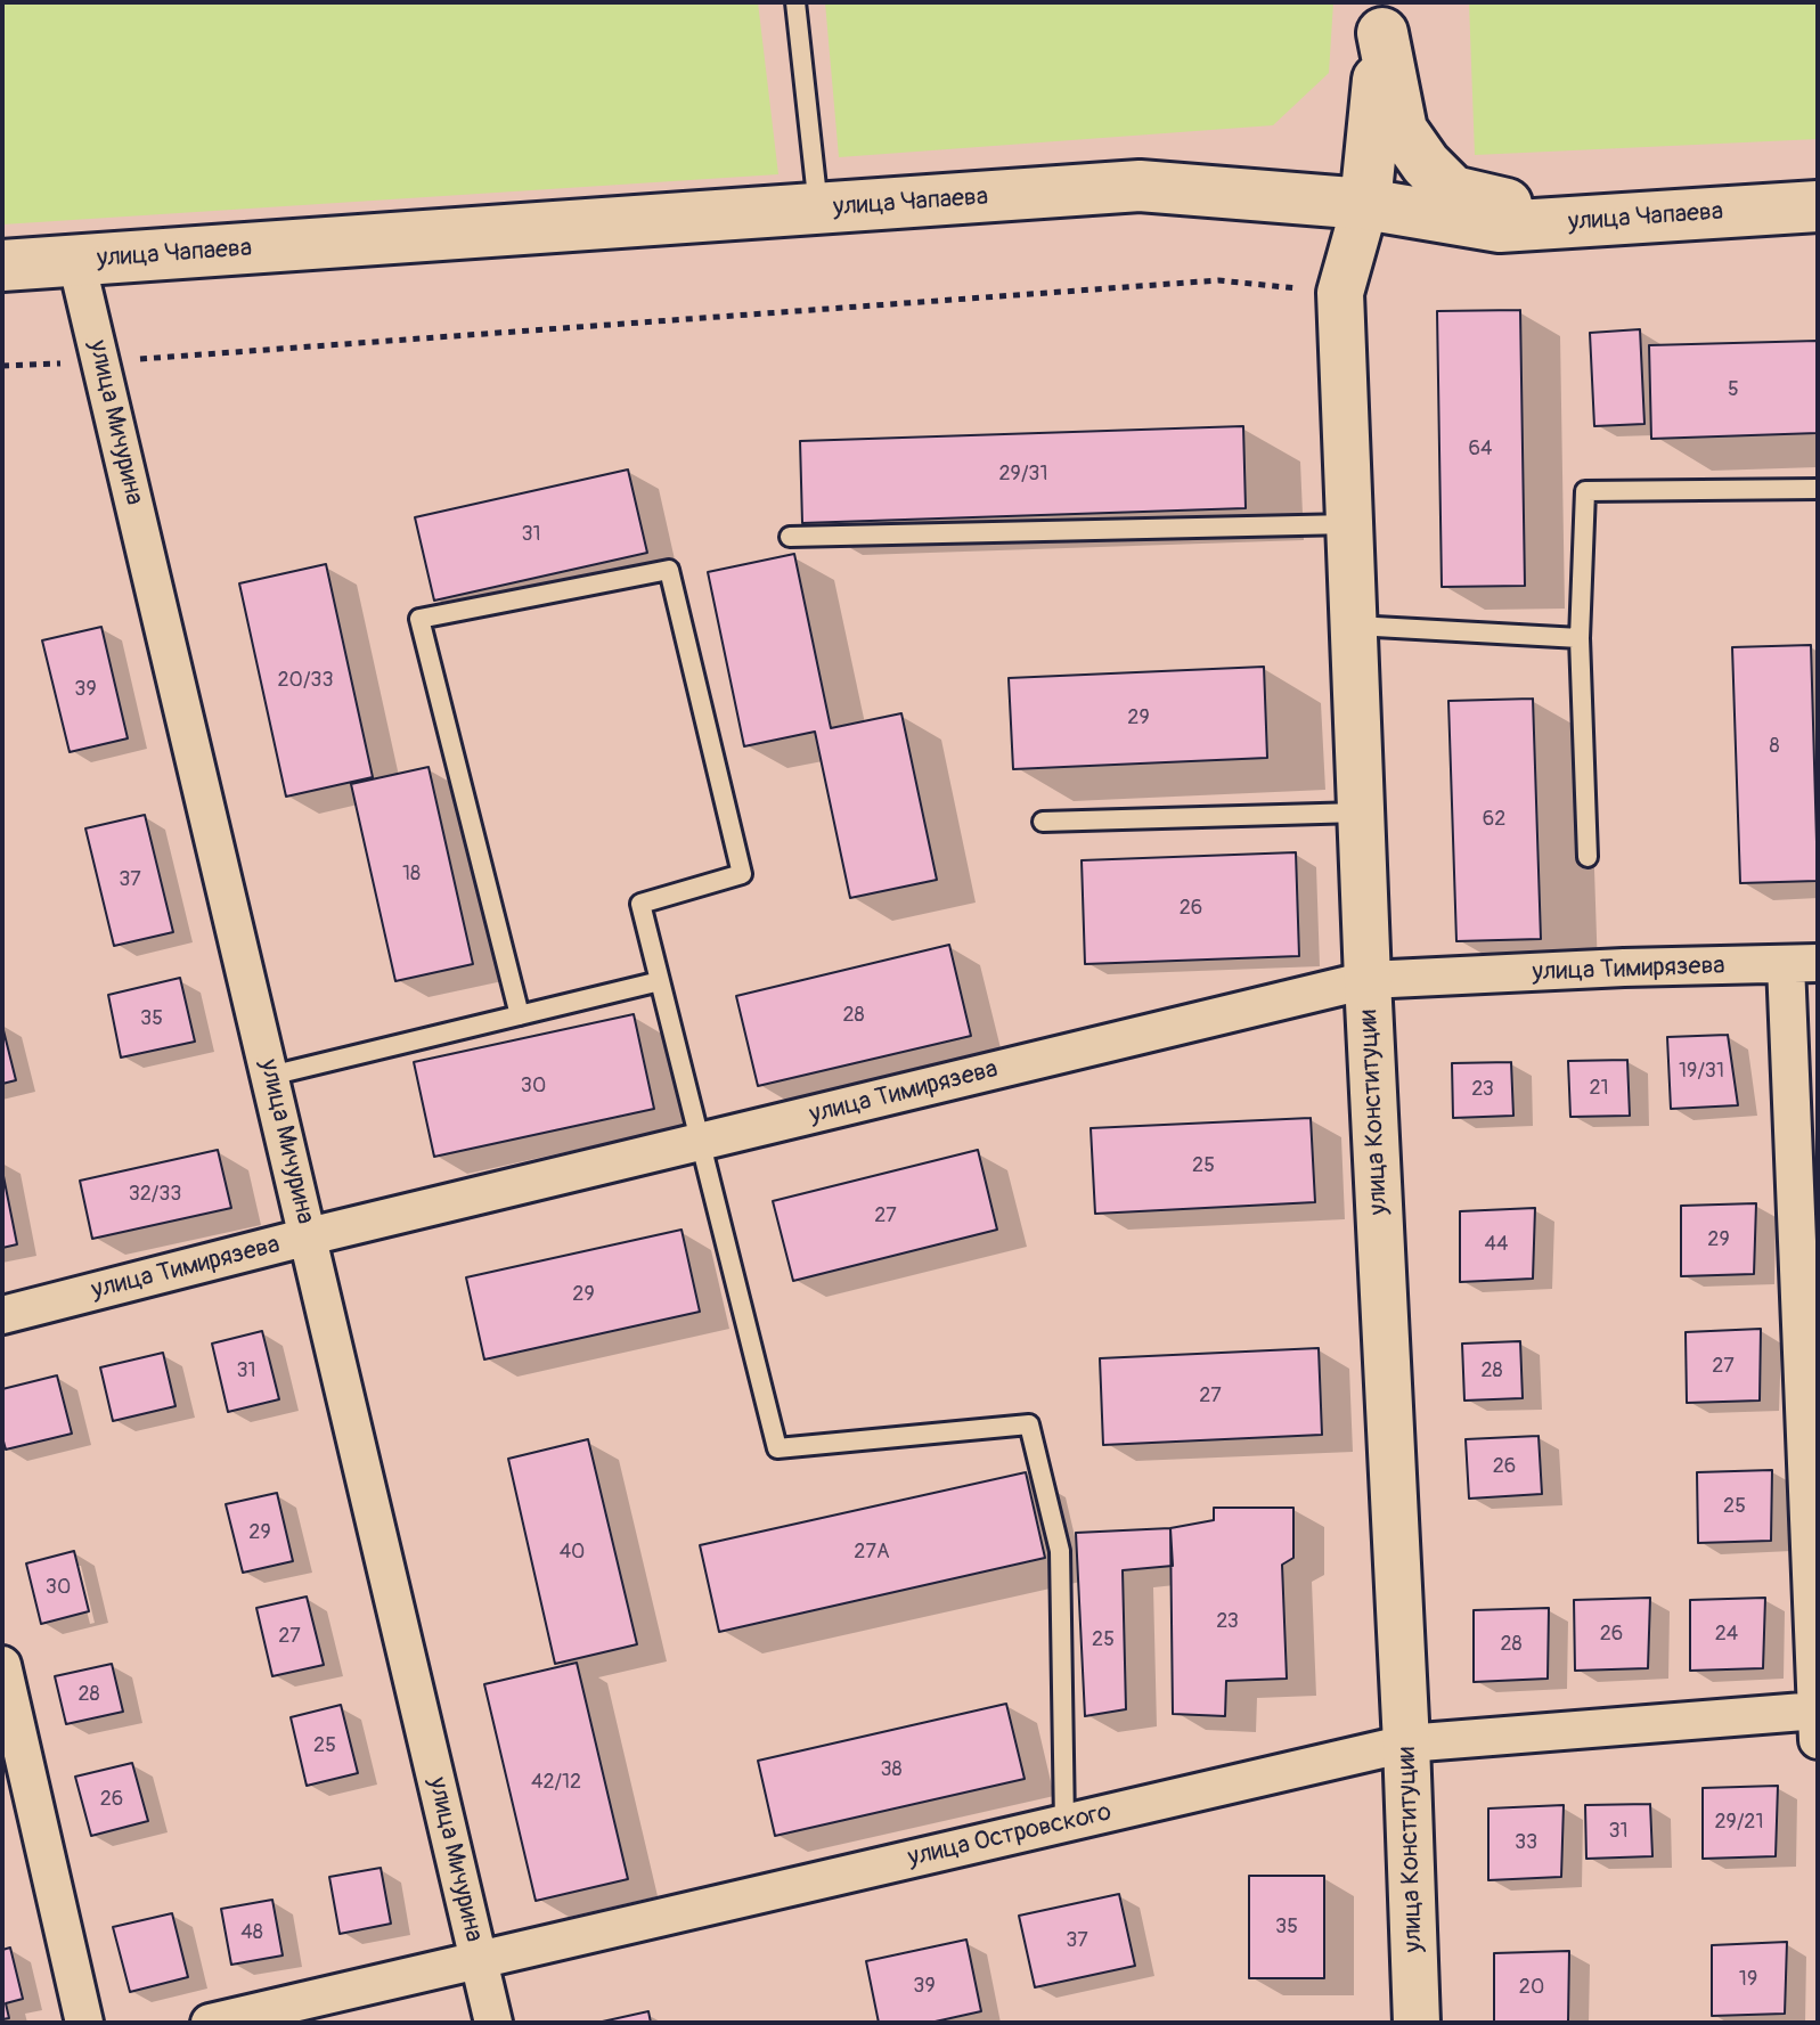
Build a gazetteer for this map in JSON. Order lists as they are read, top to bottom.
{
  "streets": {
    "main road": ["улица Чапаева"],
    "street": [
      "улица Мичурина",
      "улица Тимирязева",
      "улица Конституции",
      "улица Островского"
    ]
  },
  "crossings": [
    ["улица Чапаева", "улица Мичурина"],
    ["улица Чапаева", "улица Конституции"],
    ["улица Мичурина", "улица Тимирязева"],
    ["улица Мичурина", "улица Островского"],
    ["улица Тимирязева", "улица Конституции"],
    ["улица Конституции", "улица Островского"]
  ],
  "house_numbers": [
    "5",
    "64",
    "29/31",
    "31",
    "20/33",
    "39",
    "29",
    "8",
    "62",
    "18",
    "37",
    "26",
    "28",
    "35",
    "19/31",
    "30",
    "21",
    "23",
    "25",
    "32/33",
    "27",
    "29",
    "44",
    "29",
    "27",
    "31",
    "28",
    "27",
    "26",
    "25",
    "29",
    "40",
    "27А",
    "30",
    "23",
    "26",
    "24",
    "27",
    "25",
    "28",
    "28",
    "25",
    "38",
    "42/12",
    "26",
    "29/21",
    "31",
    "33",
    "35",
    "48",
    "37",
    "19",
    "39",
    "20"
  ]
}
